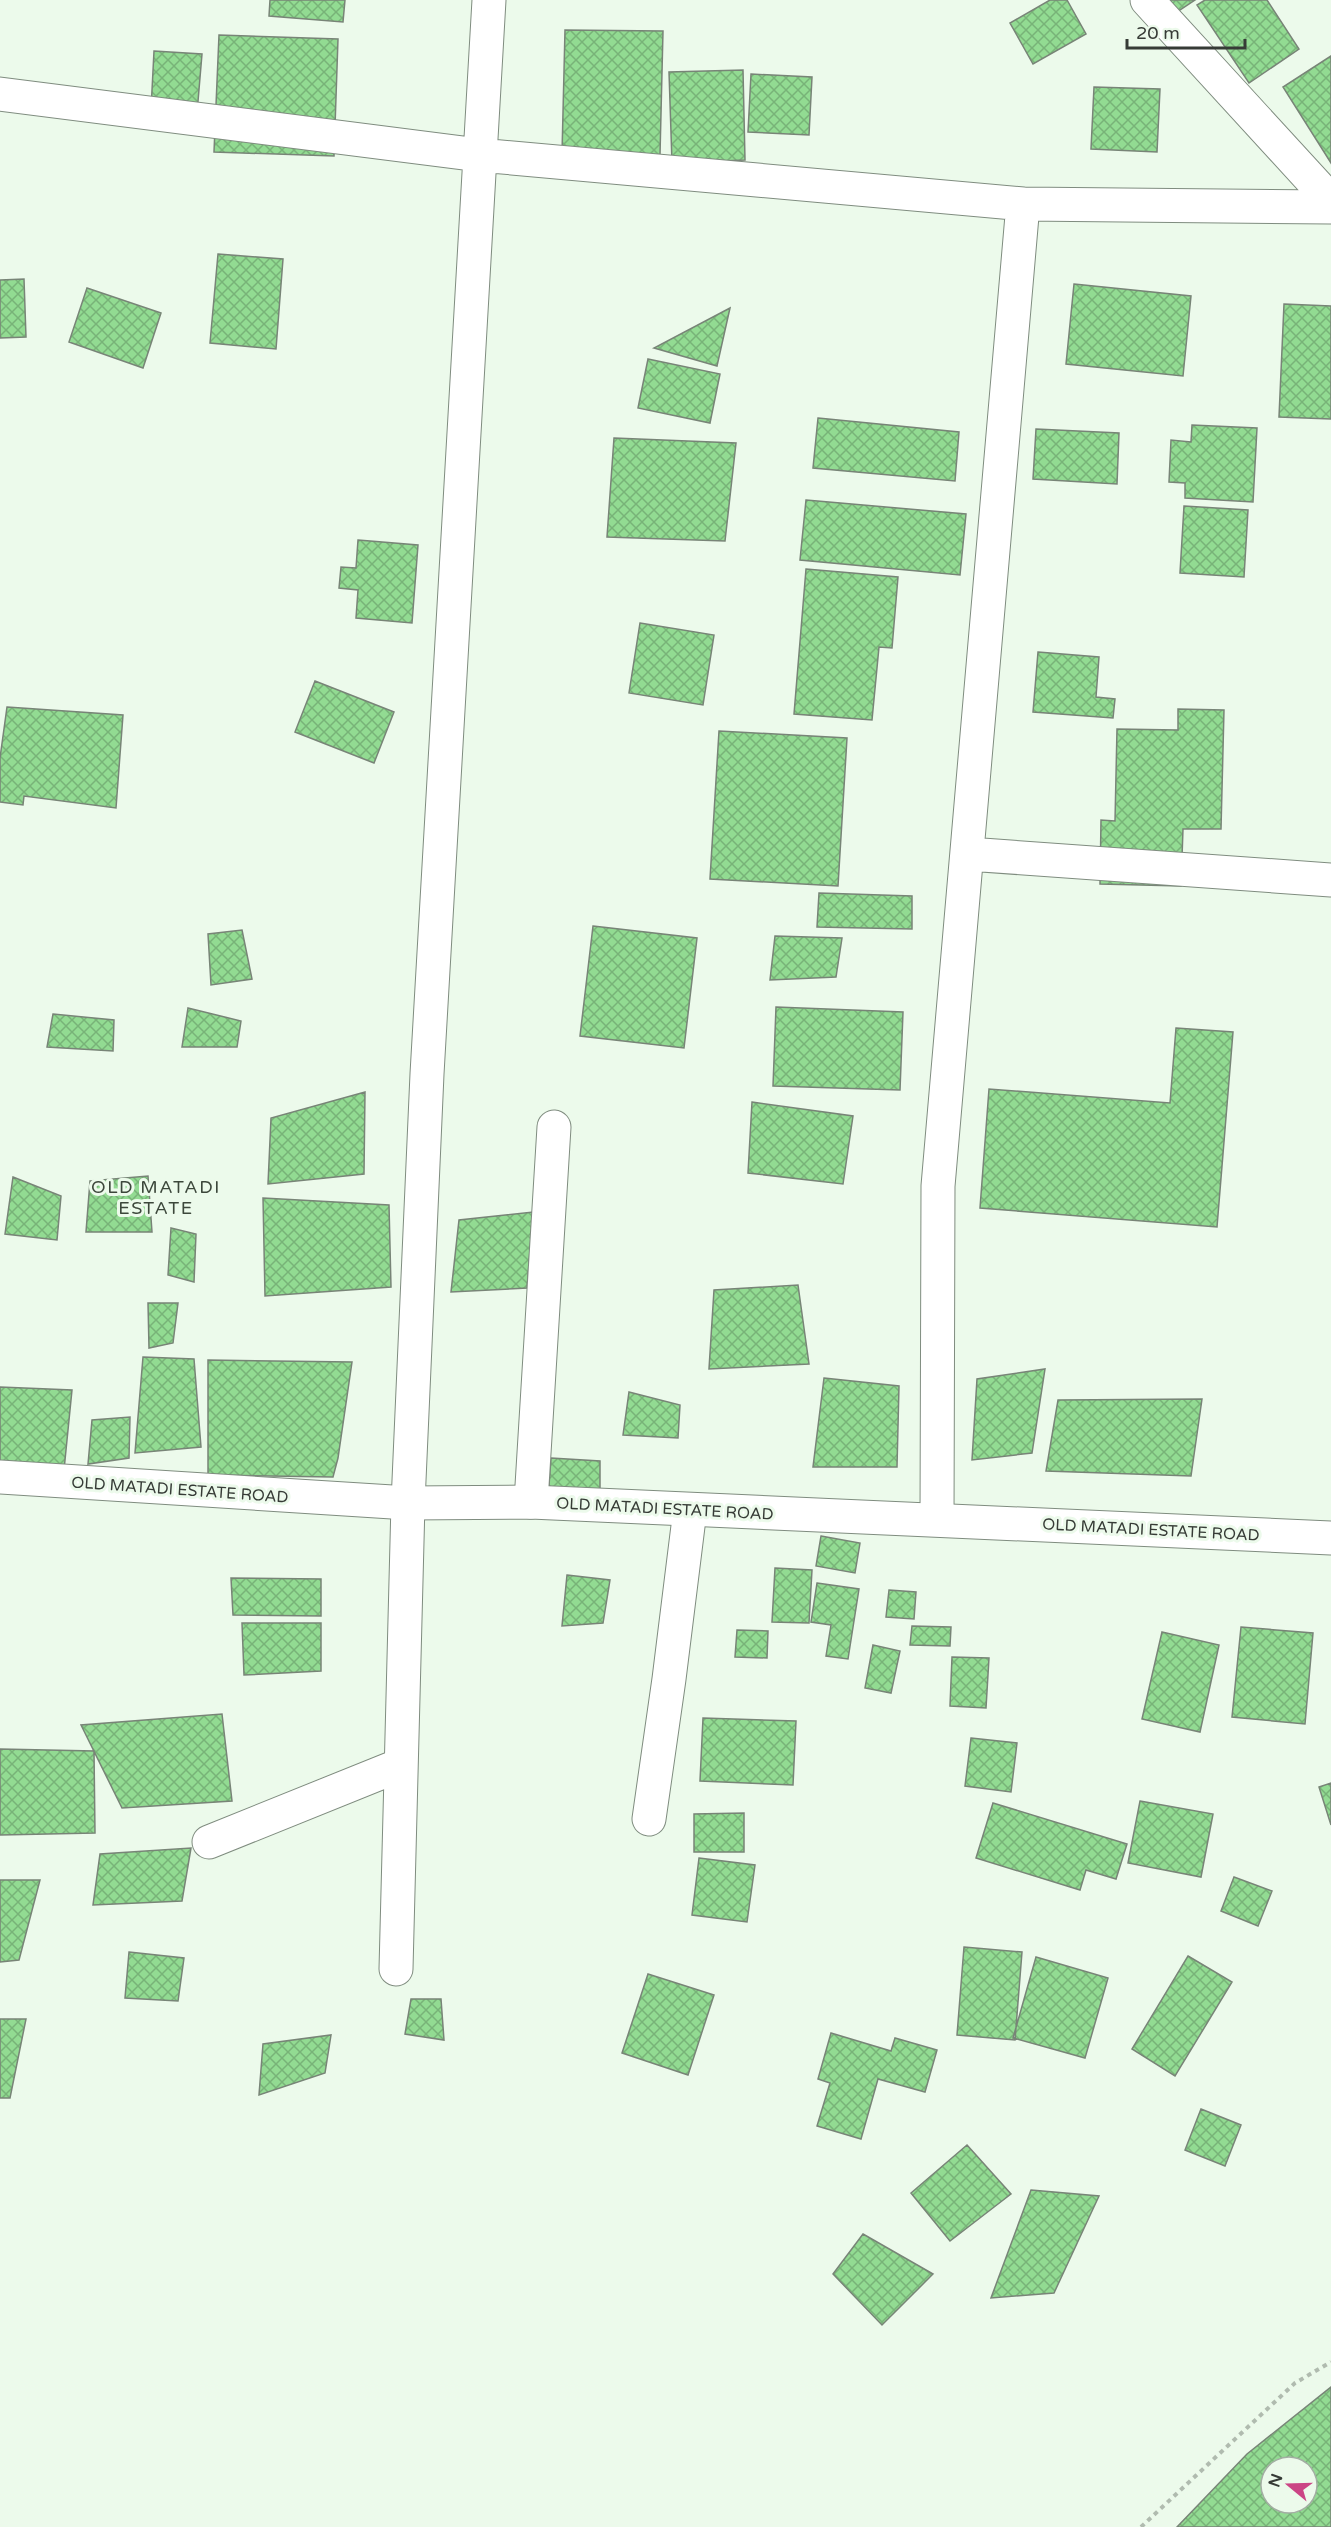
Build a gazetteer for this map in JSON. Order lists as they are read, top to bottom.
{
  "streets": {
    "street": ["OLD MATADI ESTATE ROAD"]
  },
  "districts": ["OLD MATADI ESTATE"],
  "scale_bar": "20 m",
  "north": "left"
}
